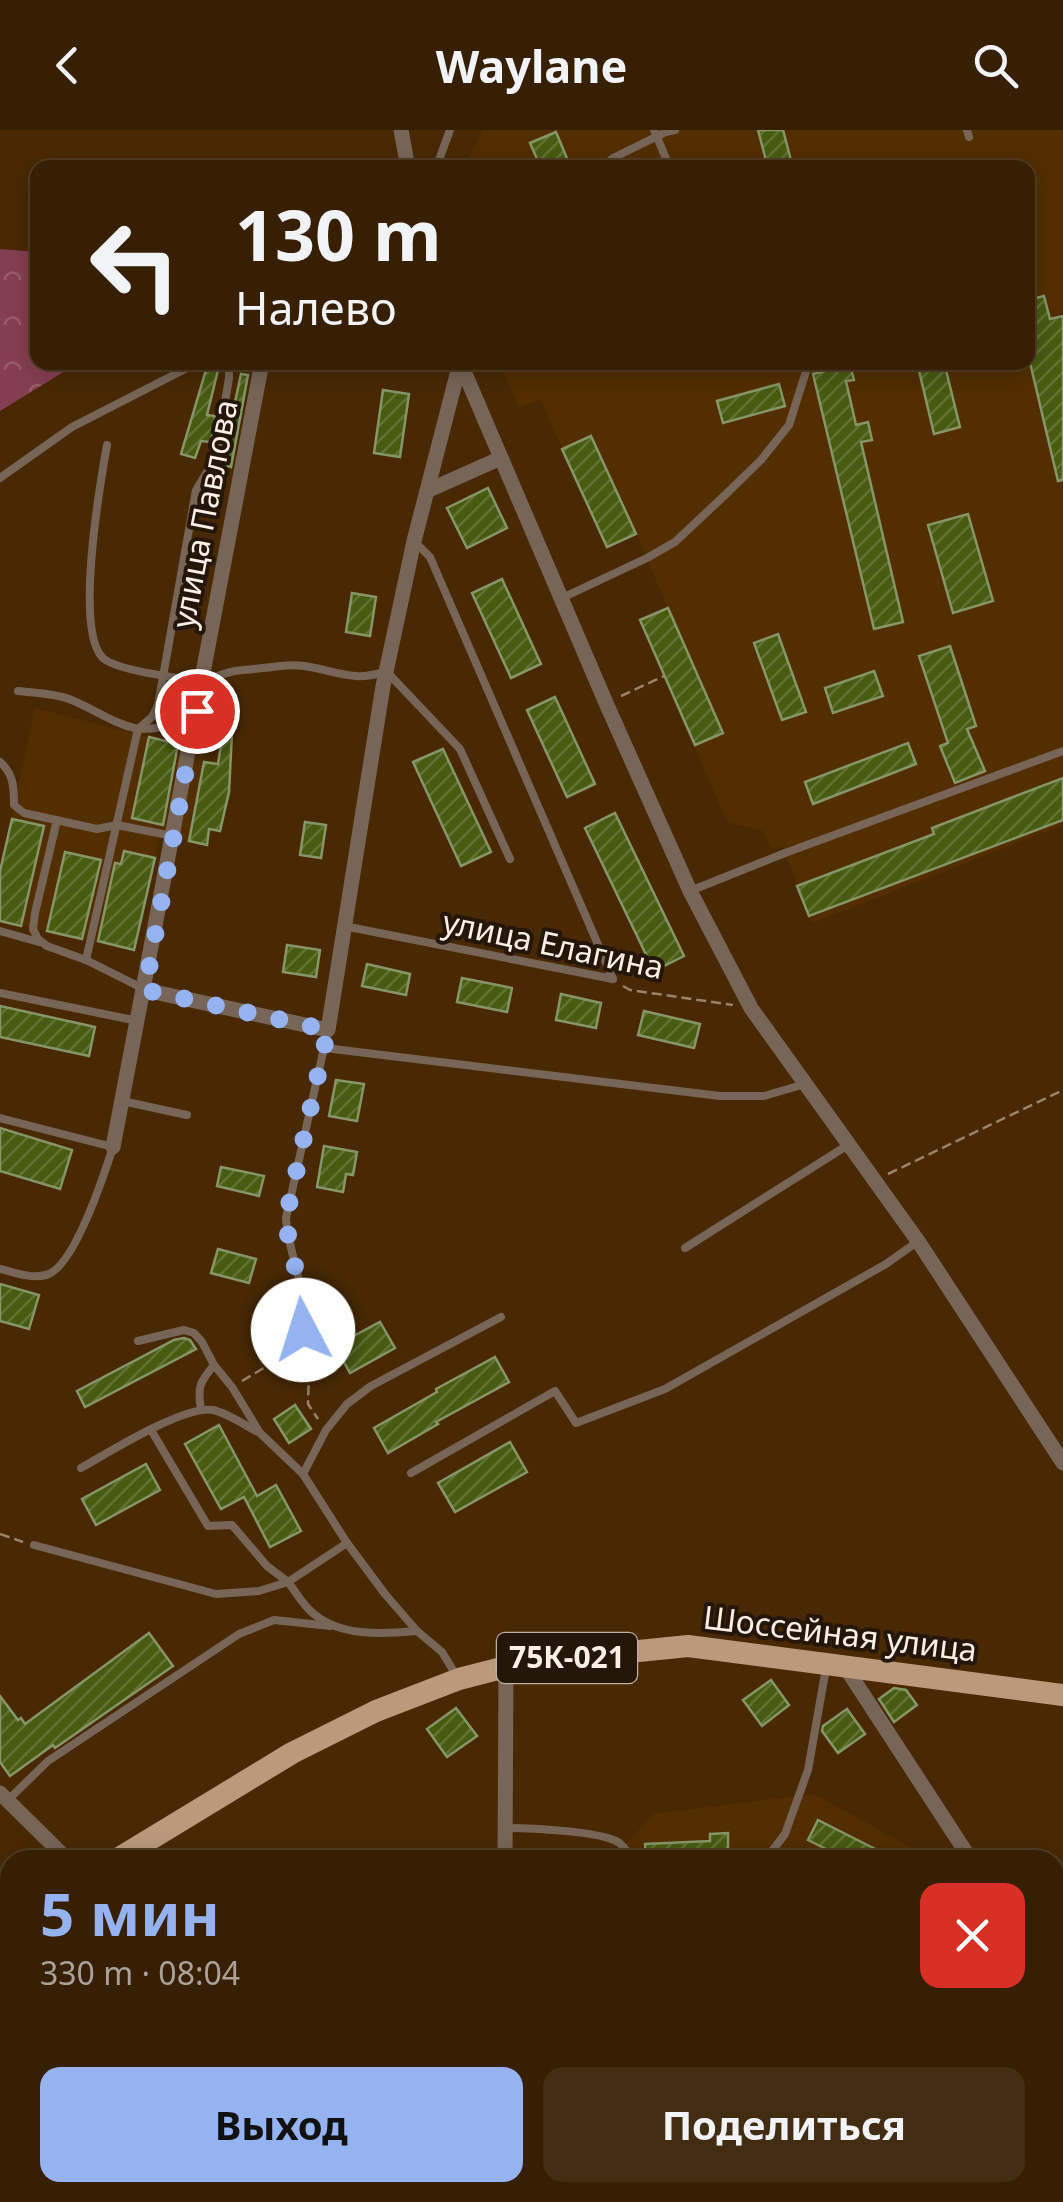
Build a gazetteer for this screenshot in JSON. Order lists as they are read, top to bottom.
{
  "streets": {
    "main road": ["Шоссейная улица", "75К-021"],
    "street": ["улица Павлова"],
    "lane": ["улица Елагина"]
  },
  "page": {
    "header": "Waylane",
    "turn": ["130 m", "Налево"],
    "heading": ["5 мин", "330 m · 08:04"],
    "buttons": ["Выход", "Поделиться"]
  }
}
